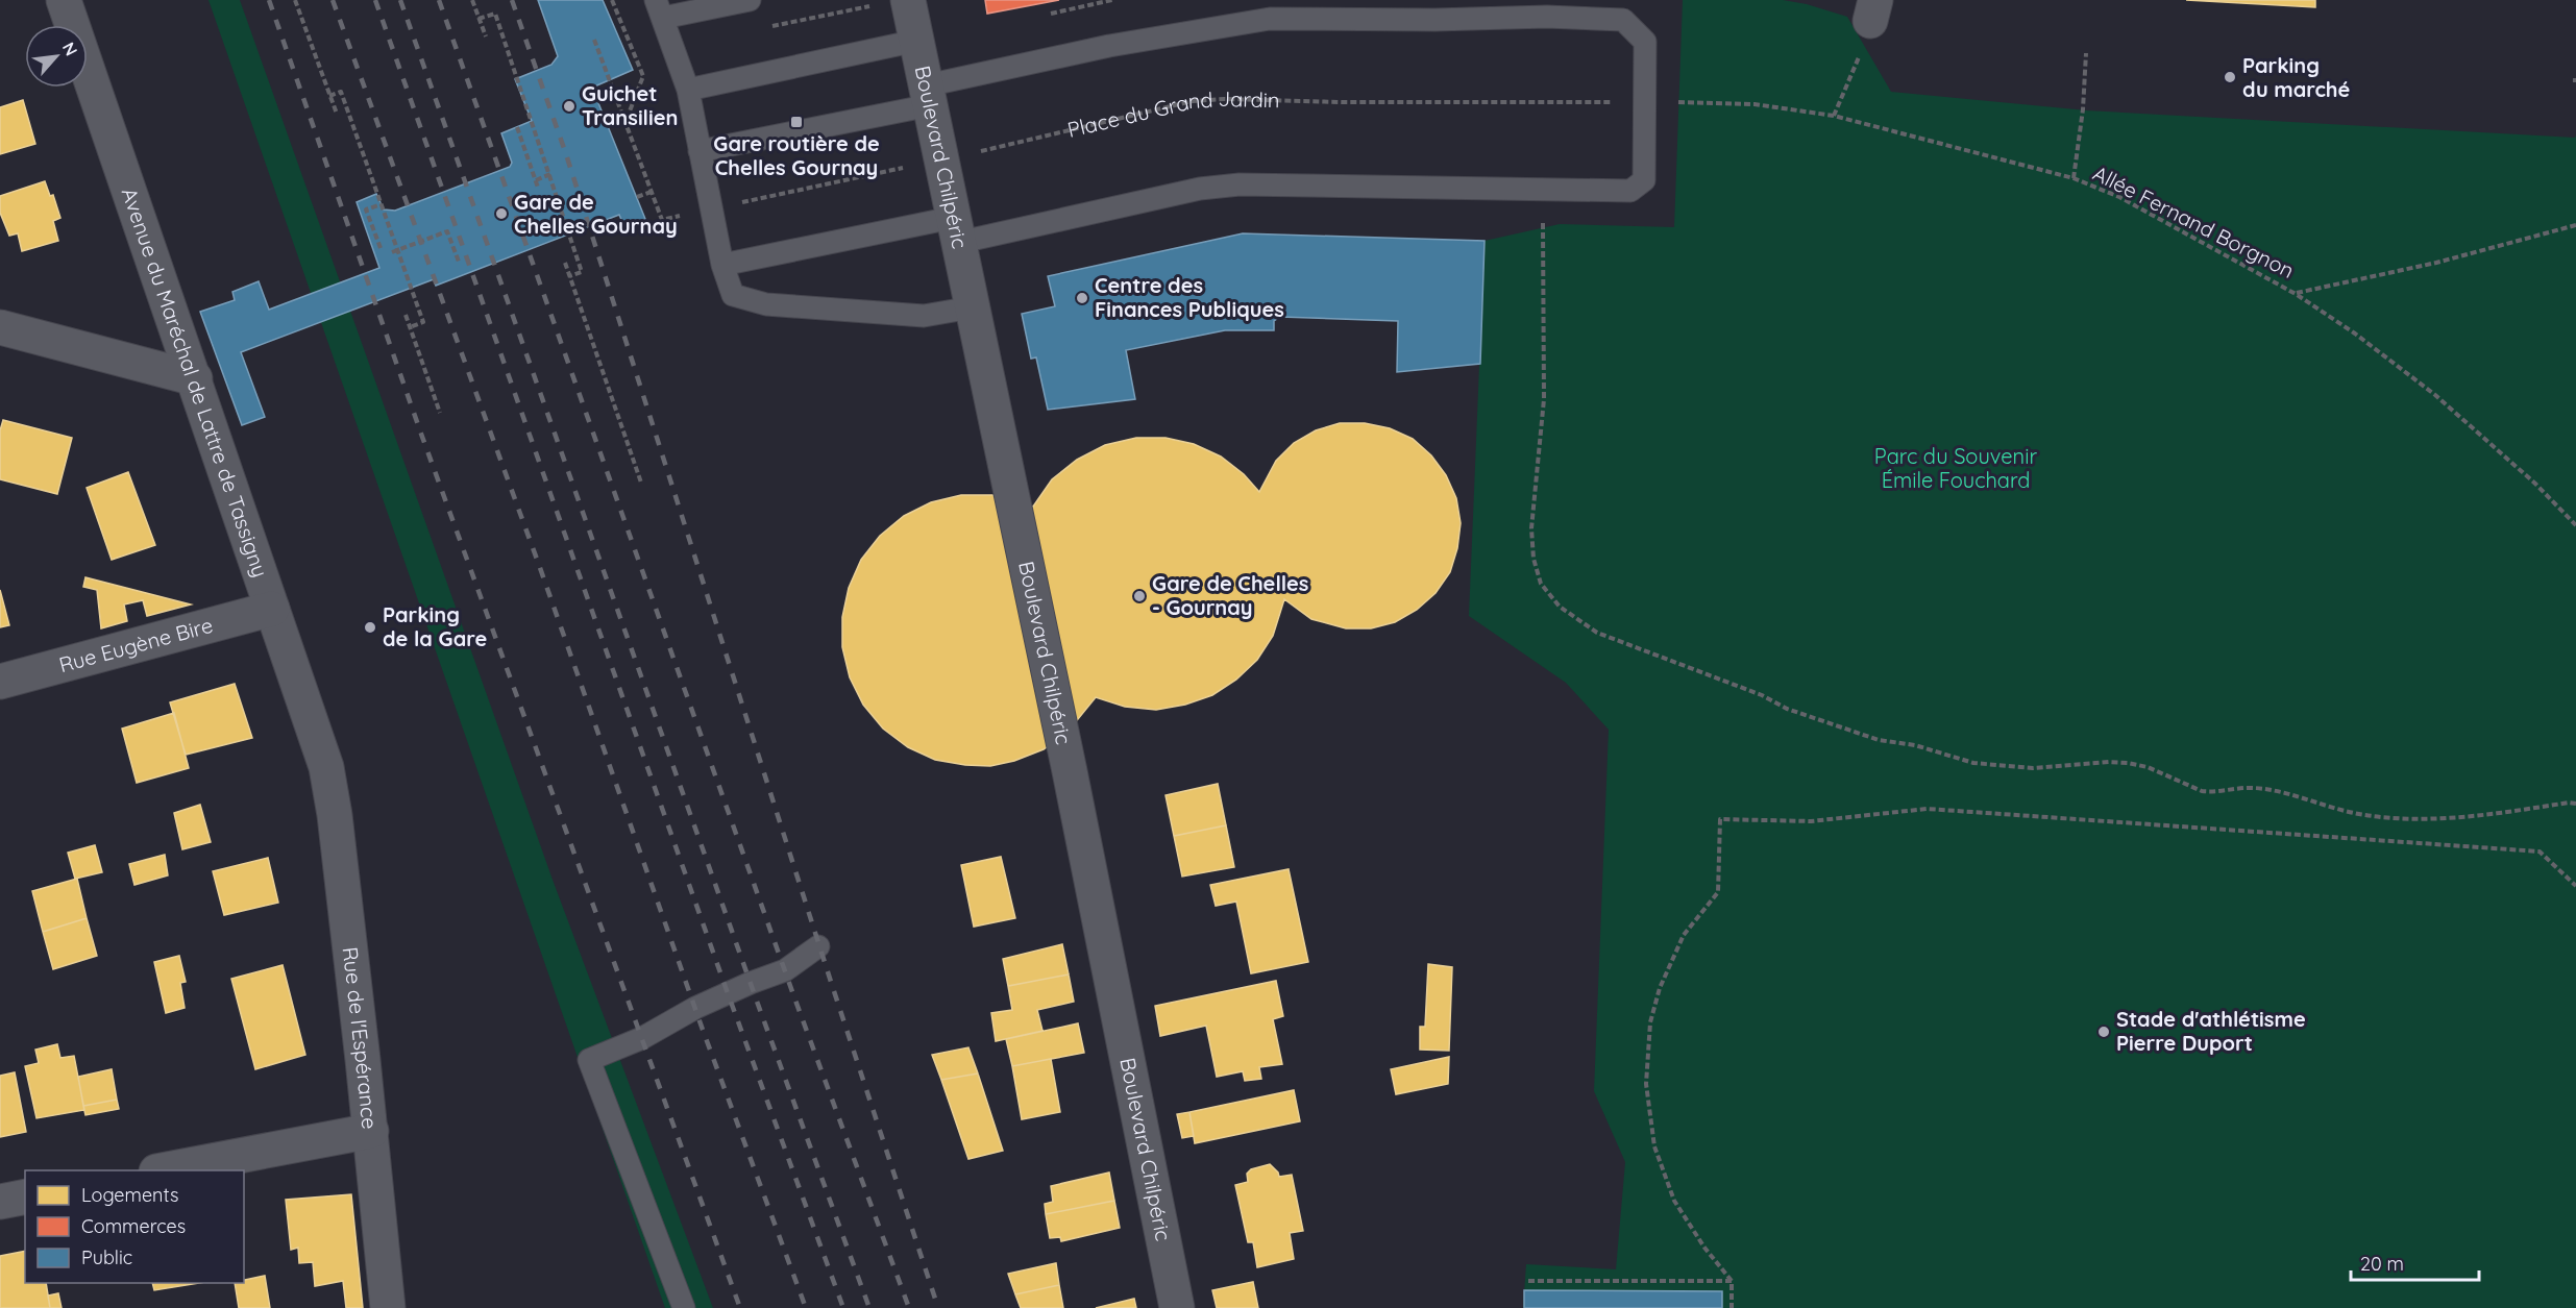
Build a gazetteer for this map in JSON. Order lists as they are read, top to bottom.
{
  "streets": {
    "street": [
      "Boulevard Chilpéric",
      "Avenue du Maréchal de Lattre de Tassigny",
      "Rue Eugène Bire",
      "Rue de l'Espérance"
    ],
    "path": ["Place du Grand Jardin", "Allée Fernand Borgnon"]
  },
  "crossings": [
    ["Place du Grand Jardin", "Boulevard Chilpéric"],
    ["Place du Grand Jardin", "Allée Fernand Borgnon"],
    ["Avenue du Maréchal de Lattre de Tassigny", "Rue Eugène Bire"],
    ["Avenue du Maréchal de Lattre de Tassigny", "Rue de l'Espérance"]
  ],
  "parks": ["Parc du Souvenir Émile Fouchard"],
  "places": {
    "other": [
      "Parking du marché",
      "Guichet Transilien",
      "Gare de Chelles Gournay",
      "Centre des Finances Publiques",
      "Gare de Chelles - Gournay",
      "Parking de la Gare",
      "Stade d'athlétisme Pierre Duport"
    ],
    "transit": ["Gare routière de Chelles Gournay"]
  },
  "legend": ["Logements", "Commerces", "Public"],
  "scale_bar": "20 m",
  "north": "top right"
}
